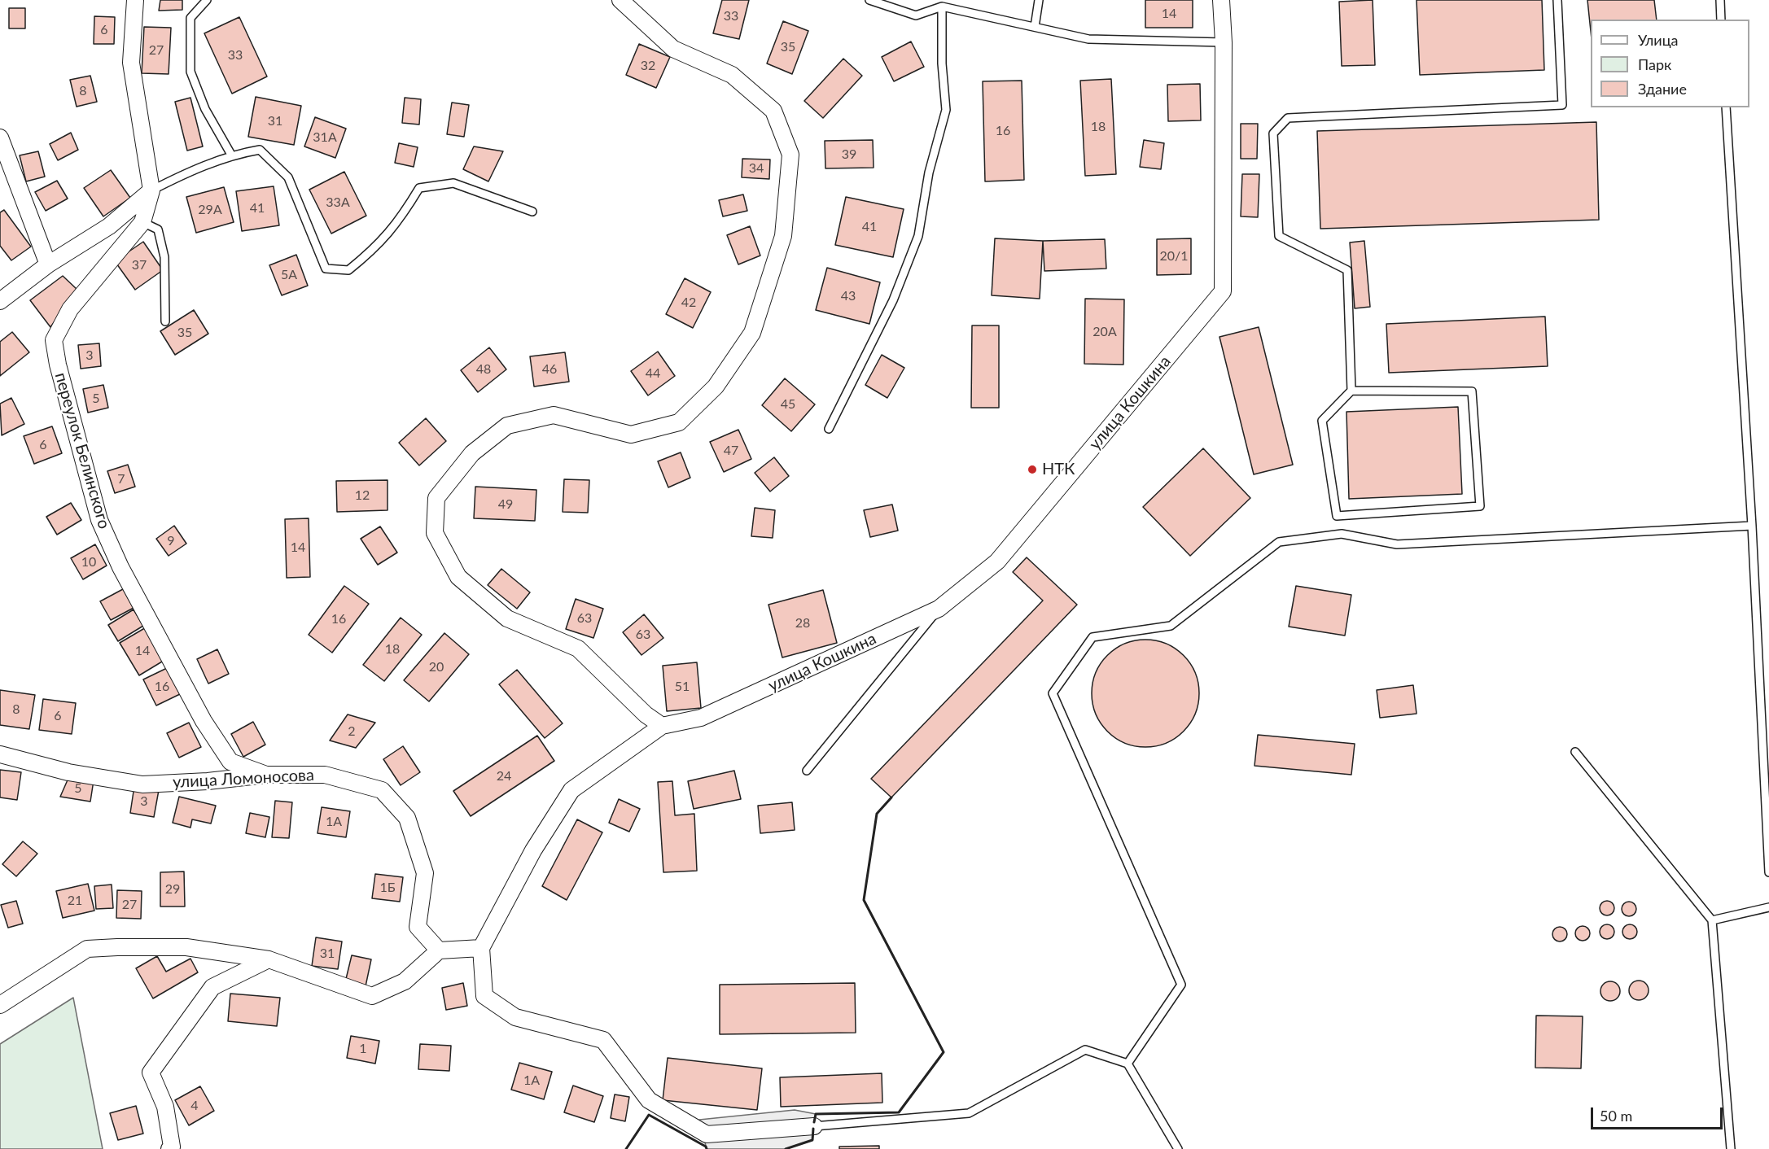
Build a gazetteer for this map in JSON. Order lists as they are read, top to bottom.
{
  "streets": {
    "street": ["улица Кошкина", "переулок Белинского", "улица Ломоносова"]
  },
  "crossings": [
    ["переулок Белинского", "улица Ломоносова"]
  ],
  "places": ["НТК"],
  "house_numbers": [
    "14",
    "33",
    "6",
    "35",
    "27",
    "33",
    "32",
    "8",
    "31",
    "18",
    "16",
    "31А",
    "39",
    "34",
    "33А",
    "41",
    "29А",
    "41",
    "20/1",
    "37",
    "5А",
    "43",
    "42",
    "20А",
    "35",
    "3",
    "48",
    "46",
    "44",
    "5",
    "45",
    "6",
    "47",
    "7",
    "12",
    "49",
    "9",
    "14",
    "10",
    "63",
    "16",
    "28",
    "63",
    "18",
    "14",
    "20",
    "16",
    "51",
    "8",
    "6",
    "2",
    "24",
    "5",
    "3",
    "1А",
    "1Б",
    "29",
    "21",
    "27",
    "31",
    "1",
    "1А",
    "4"
  ],
  "legend": ["Улица", "Парк", "Здание"],
  "scale_bar": "50 m"
}
